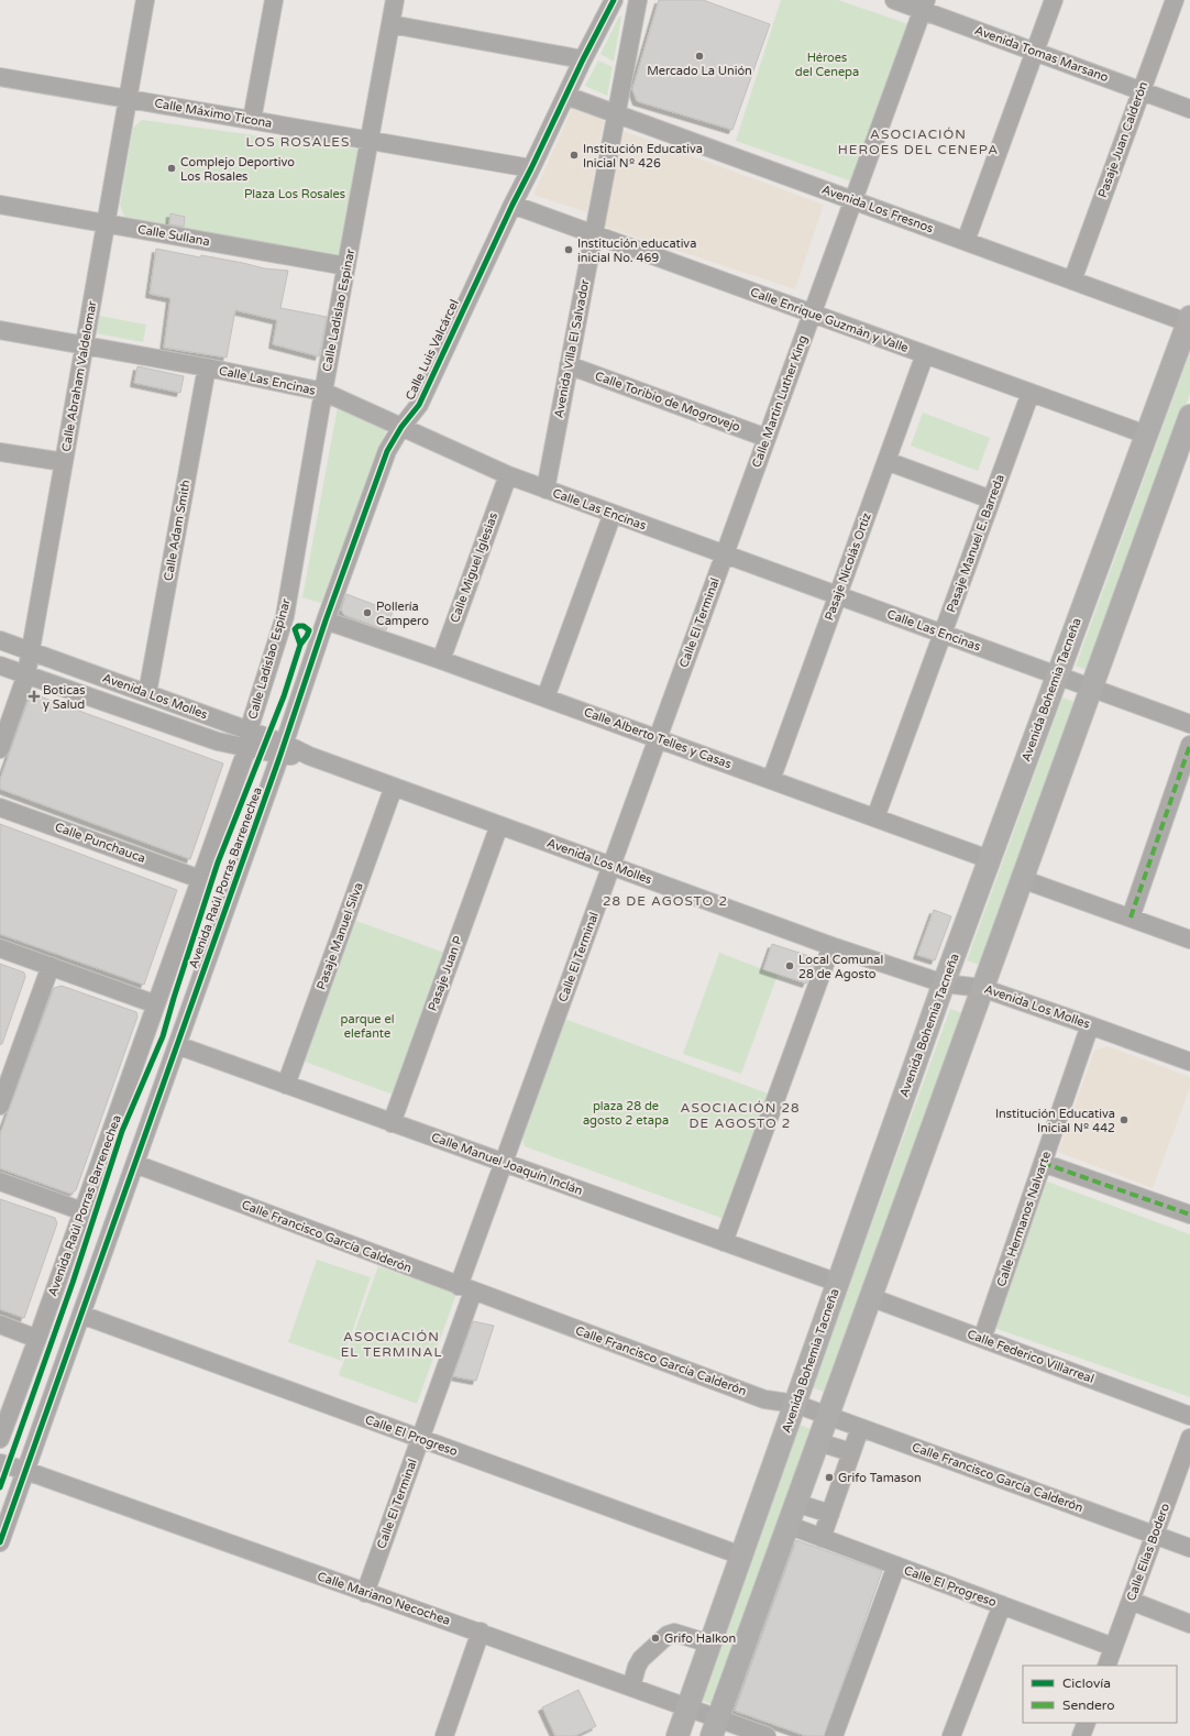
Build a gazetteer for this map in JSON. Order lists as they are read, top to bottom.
{
  "streets": {
    "main road": ["Avenida Bohemia Tacneña"],
    "street": [
      "Avenida Tomas Marsano",
      "Calle Máximo Ticona",
      "Pasaje Juan Calderón",
      "Avenida Los Fresnos",
      "Calle Sullana",
      "Calle Ladislao Espinar",
      "Calle Enrique Guzmán y Valle",
      "Avenida Villa El Salvador",
      "Calle Luis Valcárcel",
      "Calle Abraham Valdelomar",
      "Calle Las Encinas",
      "Calle Toribio de Mogrovejo",
      "Calle Martin Luther King",
      "Calle Adam Smith",
      "Pasaje Manuel E. Barreda",
      "Pasaje Nicolás Ortiz",
      "Calle Miguel Iglesias",
      "Calle El Terminal",
      "Avenida Los Molles",
      "Calle Alberto Telles y Casas",
      "Calle Punchauca",
      "Avenida Raúl Porras Barrenechea",
      "Pasaje Manuel Silva",
      "Pasaje Juan P",
      "Calle Manuel Joaquín Inclán",
      "Calle Hermanos Nalvarte",
      "Calle Francisco García Calderón",
      "Calle Federico Villarreal",
      "Calle El Progreso",
      "Calle Elías Bodero",
      "Calle Mariano Necochea"
    ]
  },
  "crossings": [
    ["Avenida Tomas Marsano", "Pasaje Juan Calderón"],
    ["Avenida Tomas Marsano", "Calle Martin Luther King"],
    ["Calle Máximo Ticona", "Calle Ladislao Espinar"],
    ["Calle Máximo Ticona", "Calle Luis Valcárcel"],
    ["Calle Máximo Ticona", "Calle Abraham Valdelomar"],
    ["Pasaje Juan Calderón", "Avenida Los Fresnos"],
    ["Avenida Los Fresnos", "Avenida Villa El Salvador"],
    ["Avenida Los Fresnos", "Calle Luis Valcárcel"],
    ["Avenida Los Fresnos", "Calle Martin Luther King"],
    ["Avenida Los Fresnos", "Avenida Bohemia Tacneña"],
    ["Calle Sullana", "Calle Ladislao Espinar"],
    ["Calle Sullana", "Calle Abraham Valdelomar"],
    ["Calle Ladislao Espinar", "Calle Las Encinas"],
    ["Calle Ladislao Espinar", "Avenida Los Molles"],
    ["Calle Ladislao Espinar", "Avenida Raúl Porras Barrenechea"],
    ["Calle Enrique Guzmán y Valle", "Avenida Villa El Salvador"],
    ["Calle Enrique Guzmán y Valle", "Calle Luis Valcárcel"],
    ["Calle Enrique Guzmán y Valle", "Calle Martin Luther King"],
    ["Calle Enrique Guzmán y Valle", "Pasaje Manuel E. Barreda"],
    ["Calle Enrique Guzmán y Valle", "Pasaje Nicolás Ortiz"],
    ["Calle Enrique Guzmán y Valle", "Avenida Bohemia Tacneña"],
    ["Avenida Villa El Salvador", "Calle Las Encinas"],
    ["Avenida Villa El Salvador", "Calle Toribio de Mogrovejo"],
    ["Calle Luis Valcárcel", "Calle Las Encinas"],
    ["Calle Luis Valcárcel", "Avenida Los Molles"],
    ["Calle Luis Valcárcel", "Calle Alberto Telles y Casas"],
    ["Calle Luis Valcárcel", "Avenida Raúl Porras Barrenechea"],
    ["Calle Abraham Valdelomar", "Calle Las Encinas"],
    ["Calle Abraham Valdelomar", "Avenida Los Molles"],
    ["Calle Las Encinas", "Calle Martin Luther King"],
    ["Calle Las Encinas", "Calle Adam Smith"],
    ["Calle Las Encinas", "Pasaje Manuel E. Barreda"],
    ["Calle Las Encinas", "Pasaje Nicolás Ortiz"],
    ["Calle Las Encinas", "Calle Miguel Iglesias"],
    ["Calle Las Encinas", "Calle El Terminal"],
    ["Calle Las Encinas", "Avenida Bohemia Tacneña"],
    ["Calle Toribio de Mogrovejo", "Calle Martin Luther King"],
    ["Calle Martin Luther King", "Calle El Terminal"],
    ["Calle Adam Smith", "Avenida Los Molles"],
    ["Pasaje Manuel E. Barreda", "Calle Alberto Telles y Casas"],
    ["Pasaje Nicolás Ortiz", "Calle Alberto Telles y Casas"],
    ["Calle Miguel Iglesias", "Calle Alberto Telles y Casas"],
    ["Calle El Terminal", "Avenida Los Molles"],
    ["Calle El Terminal", "Calle Alberto Telles y Casas"],
    ["Calle El Terminal", "Calle Manuel Joaquín Inclán"],
    ["Calle El Terminal", "Calle Francisco García Calderón"],
    ["Calle El Terminal", "Calle El Progreso"],
    ["Calle El Terminal", "Calle Mariano Necochea"],
    ["Avenida Bohemia Tacneña", "Avenida Los Molles"],
    ["Avenida Bohemia Tacneña", "Calle Alberto Telles y Casas"],
    ["Avenida Bohemia Tacneña", "Calle Manuel Joaquín Inclán"],
    ["Avenida Bohemia Tacneña", "Calle Francisco García Calderón"],
    ["Avenida Bohemia Tacneña", "Calle El Progreso"],
    ["Avenida Bohemia Tacneña", "Calle Mariano Necochea"],
    ["Avenida Los Molles", "Avenida Raúl Porras Barrenechea"],
    ["Avenida Los Molles", "Pasaje Manuel Silva"],
    ["Avenida Los Molles", "Pasaje Juan P"],
    ["Avenida Los Molles", "Calle Hermanos Nalvarte"],
    ["Calle Punchauca", "Avenida Raúl Porras Barrenechea"],
    ["Avenida Raúl Porras Barrenechea", "Calle Manuel Joaquín Inclán"],
    ["Avenida Raúl Porras Barrenechea", "Calle Francisco García Calderón"],
    ["Avenida Raúl Porras Barrenechea", "Calle El Progreso"],
    ["Avenida Raúl Porras Barrenechea", "Calle Mariano Necochea"],
    ["Pasaje Manuel Silva", "Calle Manuel Joaquín Inclán"],
    ["Pasaje Juan P", "Calle Manuel Joaquín Inclán"],
    ["Calle Hermanos Nalvarte", "Calle Federico Villarreal"],
    ["Calle Francisco García Calderón", "Calle Elías Bodero"],
    ["Calle El Progreso", "Calle Elías Bodero"]
  ],
  "districts": [
    "ASOCIACIÓN HEROES DEL CENEPA",
    "LOS ROSALES",
    "28 DE AGOSTO 2",
    "ASOCIACIÓN 28 DE AGOSTO 2",
    "ASOCIACIÓN EL TERMINAL"
  ],
  "parks": [
    "Héroes del Cenepa",
    "Plaza Los Rosales",
    "parque el elefante",
    "plaza 28 de agosto 2 etapa"
  ],
  "places": {
    "other": [
      "Mercado La Unión",
      "Institución Educativa Inicial Nº 426",
      "Complejo Deportivo Los Rosales",
      "Institución educativa inicial No. 469",
      "Pollería Campero",
      "Local Comunal 28 de Agosto",
      "Institución Educativa Inicial Nº 442",
      "Grifo Tamason",
      "Grifo Halkon"
    ],
    "health": ["Boticas y Salud"]
  },
  "legend": ["Ciclovía", "Sendero"]
}
